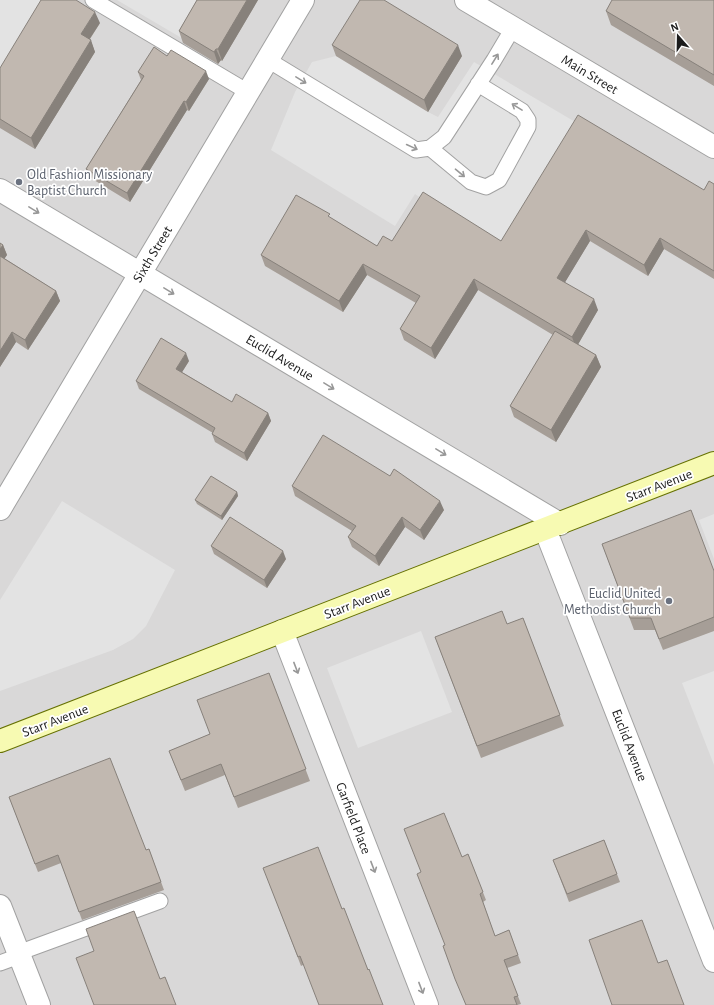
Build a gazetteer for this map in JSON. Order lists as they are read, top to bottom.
{
  "streets": {
    "main road": ["Starr Avenue"],
    "street": [
      "Main Street",
      "Sixth Street",
      "Euclid Avenue",
      "Garfield Place"
    ]
  },
  "crossings": [
    ["Sixth Street", "Euclid Avenue"],
    ["Euclid Avenue", "Starr Avenue"],
    ["Starr Avenue", "Garfield Place"]
  ],
  "one_way": ["Euclid Avenue", "Garfield Place"],
  "places": ["Old Fashion Missionary Baptist Church", "Euclid United Methodist Church"],
  "north": "top"
}
